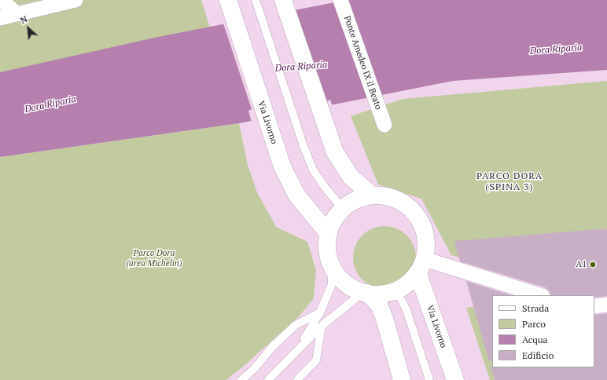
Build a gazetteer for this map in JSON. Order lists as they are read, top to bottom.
{
  "streets": {
    "main road": ["Via Livorno"],
    "street": ["Ponte Amedeo IX il Beato"]
  },
  "districts": ["PARCO DORA (SPINA 3)"],
  "water": ["Dora Riparia"],
  "parks": ["Parco Dora (area Michelin)"],
  "places": ["A1"],
  "legend": [
    "Strada",
    "Parco",
    "Acqua",
    "Edificio"
  ],
  "north": "top left"
}
